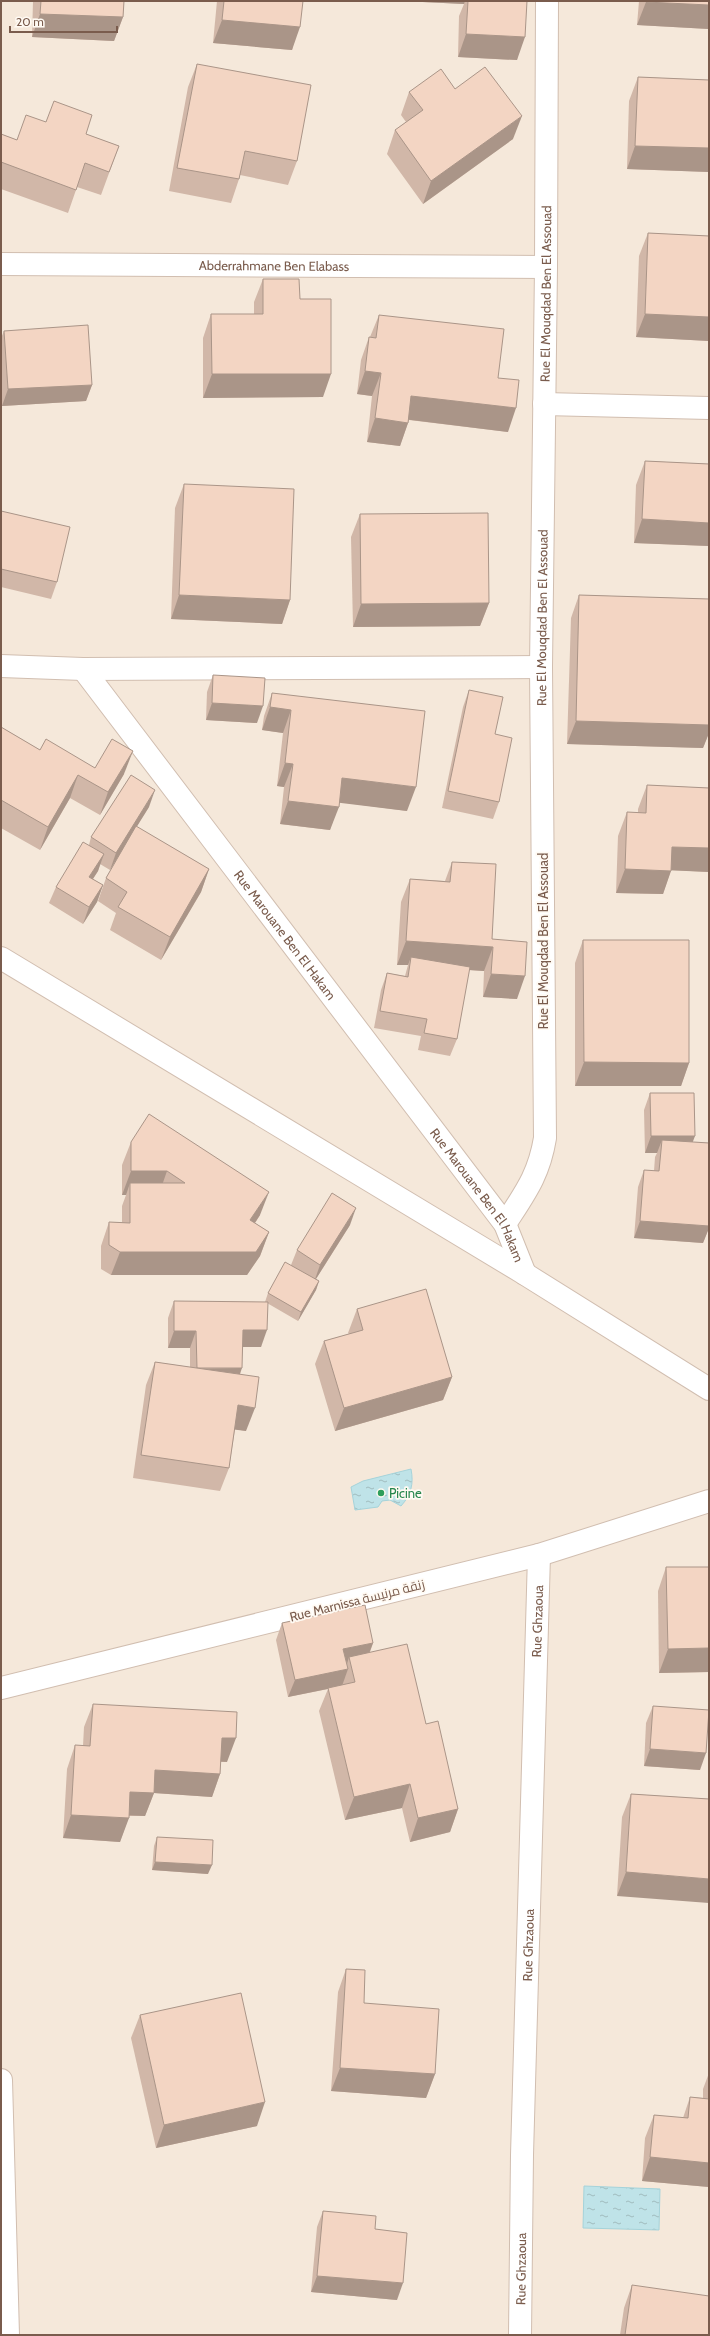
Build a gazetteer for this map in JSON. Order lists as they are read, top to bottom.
{
  "streets": {
    "street": [
      "Abderrahmane Ben Elabass",
      "Rue El Mouqdad Ben El Assouad",
      "Rue Marouane Ben El Hakam",
      "Rue Marnissa زنقة مرنيسة",
      "Rue Ghzaoua"
    ]
  },
  "crossings": [
    ["Abderrahmane Ben Elabass", "Rue El Mouqdad Ben El Assouad"],
    ["Rue El Mouqdad Ben El Assouad", "Rue Marouane Ben El Hakam"],
    ["Rue Marnissa زنقة مرنيسة", "Rue Ghzaoua"]
  ],
  "places": ["Picine"],
  "scale_bar": "20 m"
}
